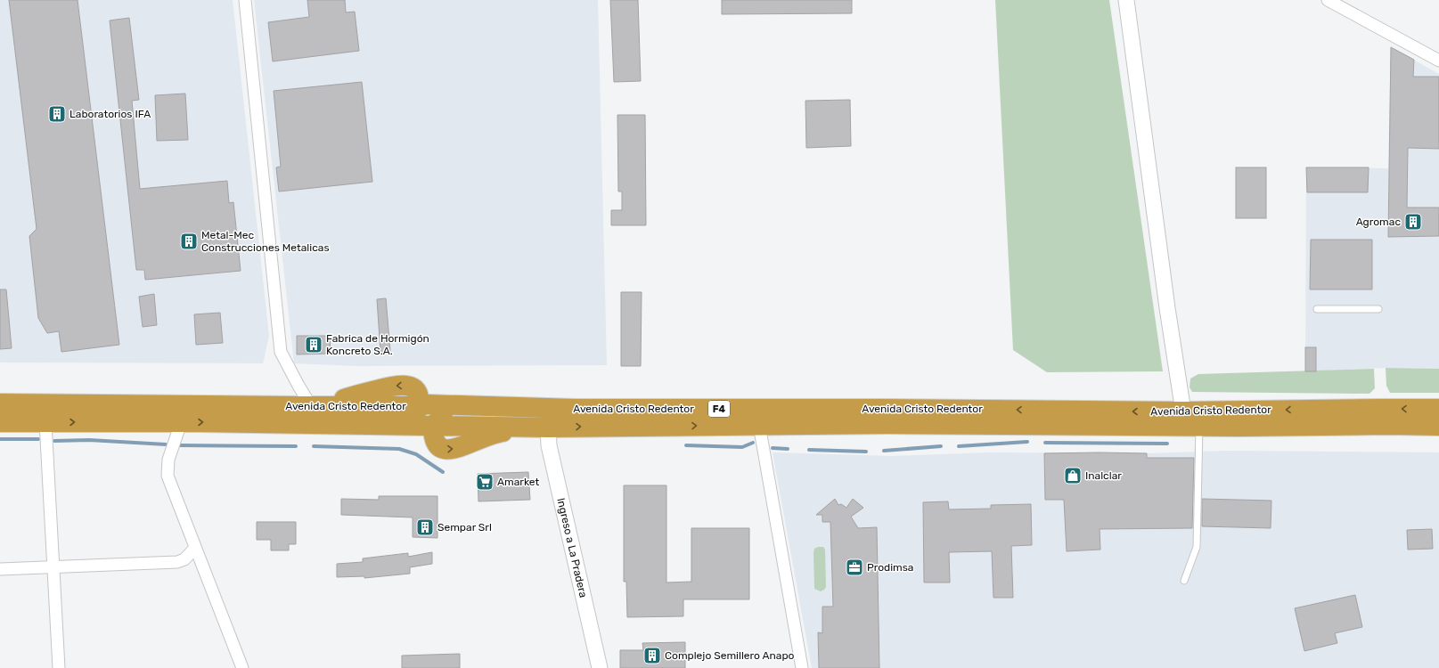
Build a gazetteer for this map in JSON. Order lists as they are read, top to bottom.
{
  "streets": {
    "highway": ["Avenida Cristo Redentor", "F4"],
    "street": ["Ingreso a La Pradera"]
  },
  "crossings": [
    ["Avenida Cristo Redentor", "Ingreso a La Pradera"]
  ],
  "places": {
    "building": [
      "Laboratorios IFA",
      "Agromac",
      "Metal-Mec Construcciones Metalicas",
      "Fabrica de Hormigón Koncreto S.A.",
      "Sempar Srl",
      "Complejo Semillero Anapo"
    ],
    "shop": ["Inalclar"],
    "supermarket": ["Amarket"],
    "office": ["Prodimsa"]
  }
}
